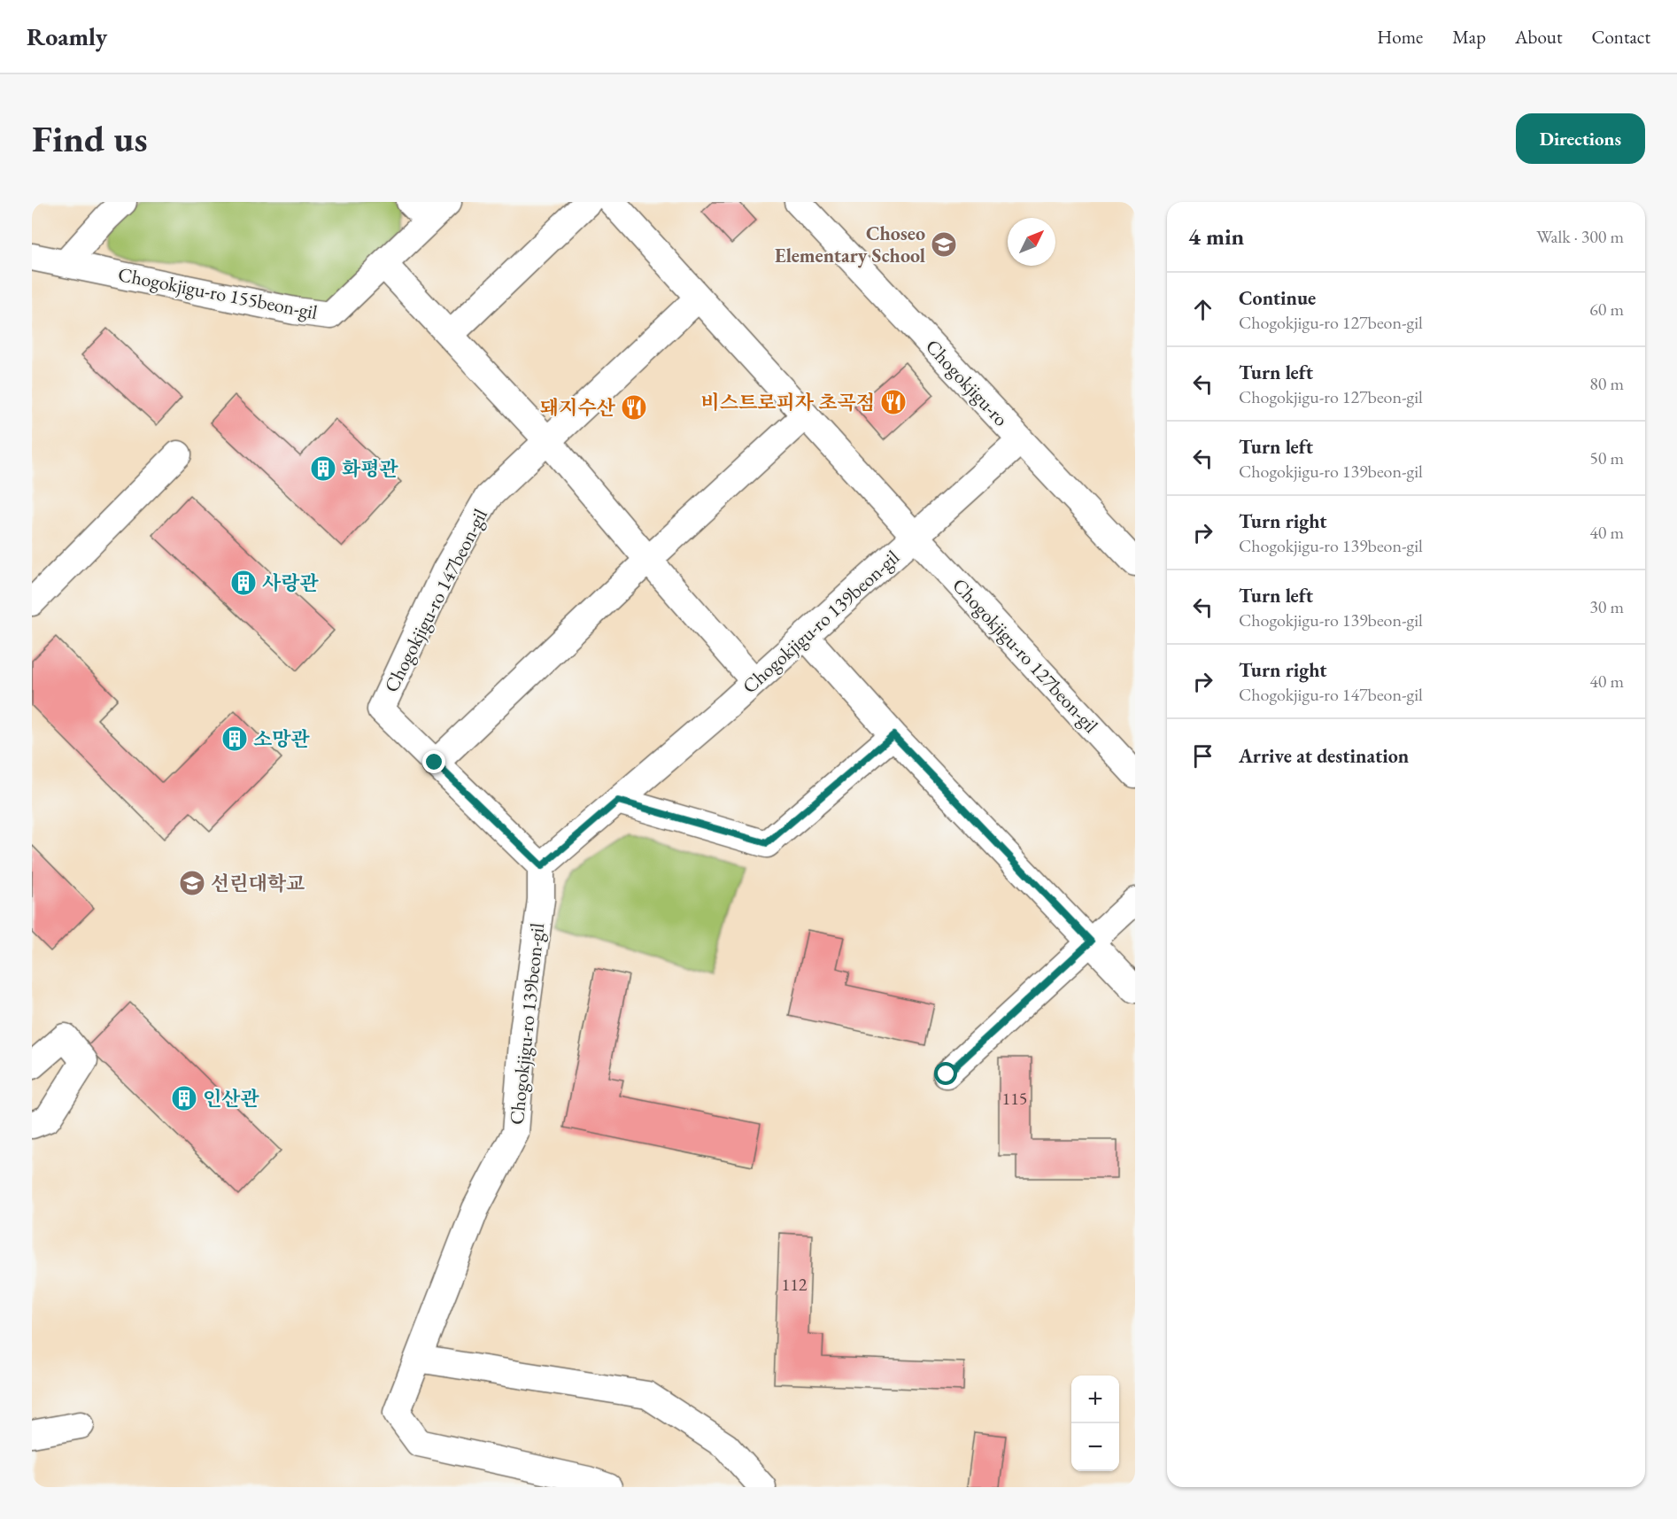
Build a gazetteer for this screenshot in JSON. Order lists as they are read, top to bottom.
{
  "streets": {
    "street": [
      "Chogokjigu-ro 155beon-gil",
      "Chogokjigu-ro",
      "Chogokjigu-ro 147beon-gil",
      "Chogokjigu-ro 139beon-gil",
      "Chogokjigu-ro 127beon-gil"
    ]
  },
  "crossings": [
    ["Chogokjigu-ro", "Chogokjigu-ro 139beon-gil"],
    ["Chogokjigu-ro 147beon-gil", "Chogokjigu-ro 139beon-gil"],
    ["Chogokjigu-ro 139beon-gil", "Chogokjigu-ro 127beon-gil"]
  ],
  "places": {
    "school or university": ["Choseo Elementary School", "선린대학교"],
    "restaurant": ["비스트로피자 초곡점", "돼지수산"],
    "building": [
      "화평관",
      "사랑관",
      "소망관",
      "인산관"
    ]
  },
  "house_numbers": ["115", "112"],
  "north": "top right",
  "page": {
    "header": "Roamly",
    "nav": [
      "Home",
      "Map",
      "About",
      "Contact"
    ],
    "buttons": "Directions",
    "title": "Find us",
    "heading": ["4 min", "Walk · 300 m"],
    "list": [
      ["Continue", "Chogokjigu-ro 127beon-gil", "60 m"],
      ["Turn left", "Chogokjigu-ro 127beon-gil", "80 m"],
      ["Turn left", "Chogokjigu-ro 139beon-gil", "50 m"],
      ["Turn right", "Chogokjigu-ro 139beon-gil", "40 m"],
      ["Turn left", "Chogokjigu-ro 139beon-gil", "30 m"],
      ["Turn right", "Chogokjigu-ro 147beon-gil", "40 m"],
      "Arrive at destination"
    ],
    "map_buttons": ["+", "−"]
  }
}
